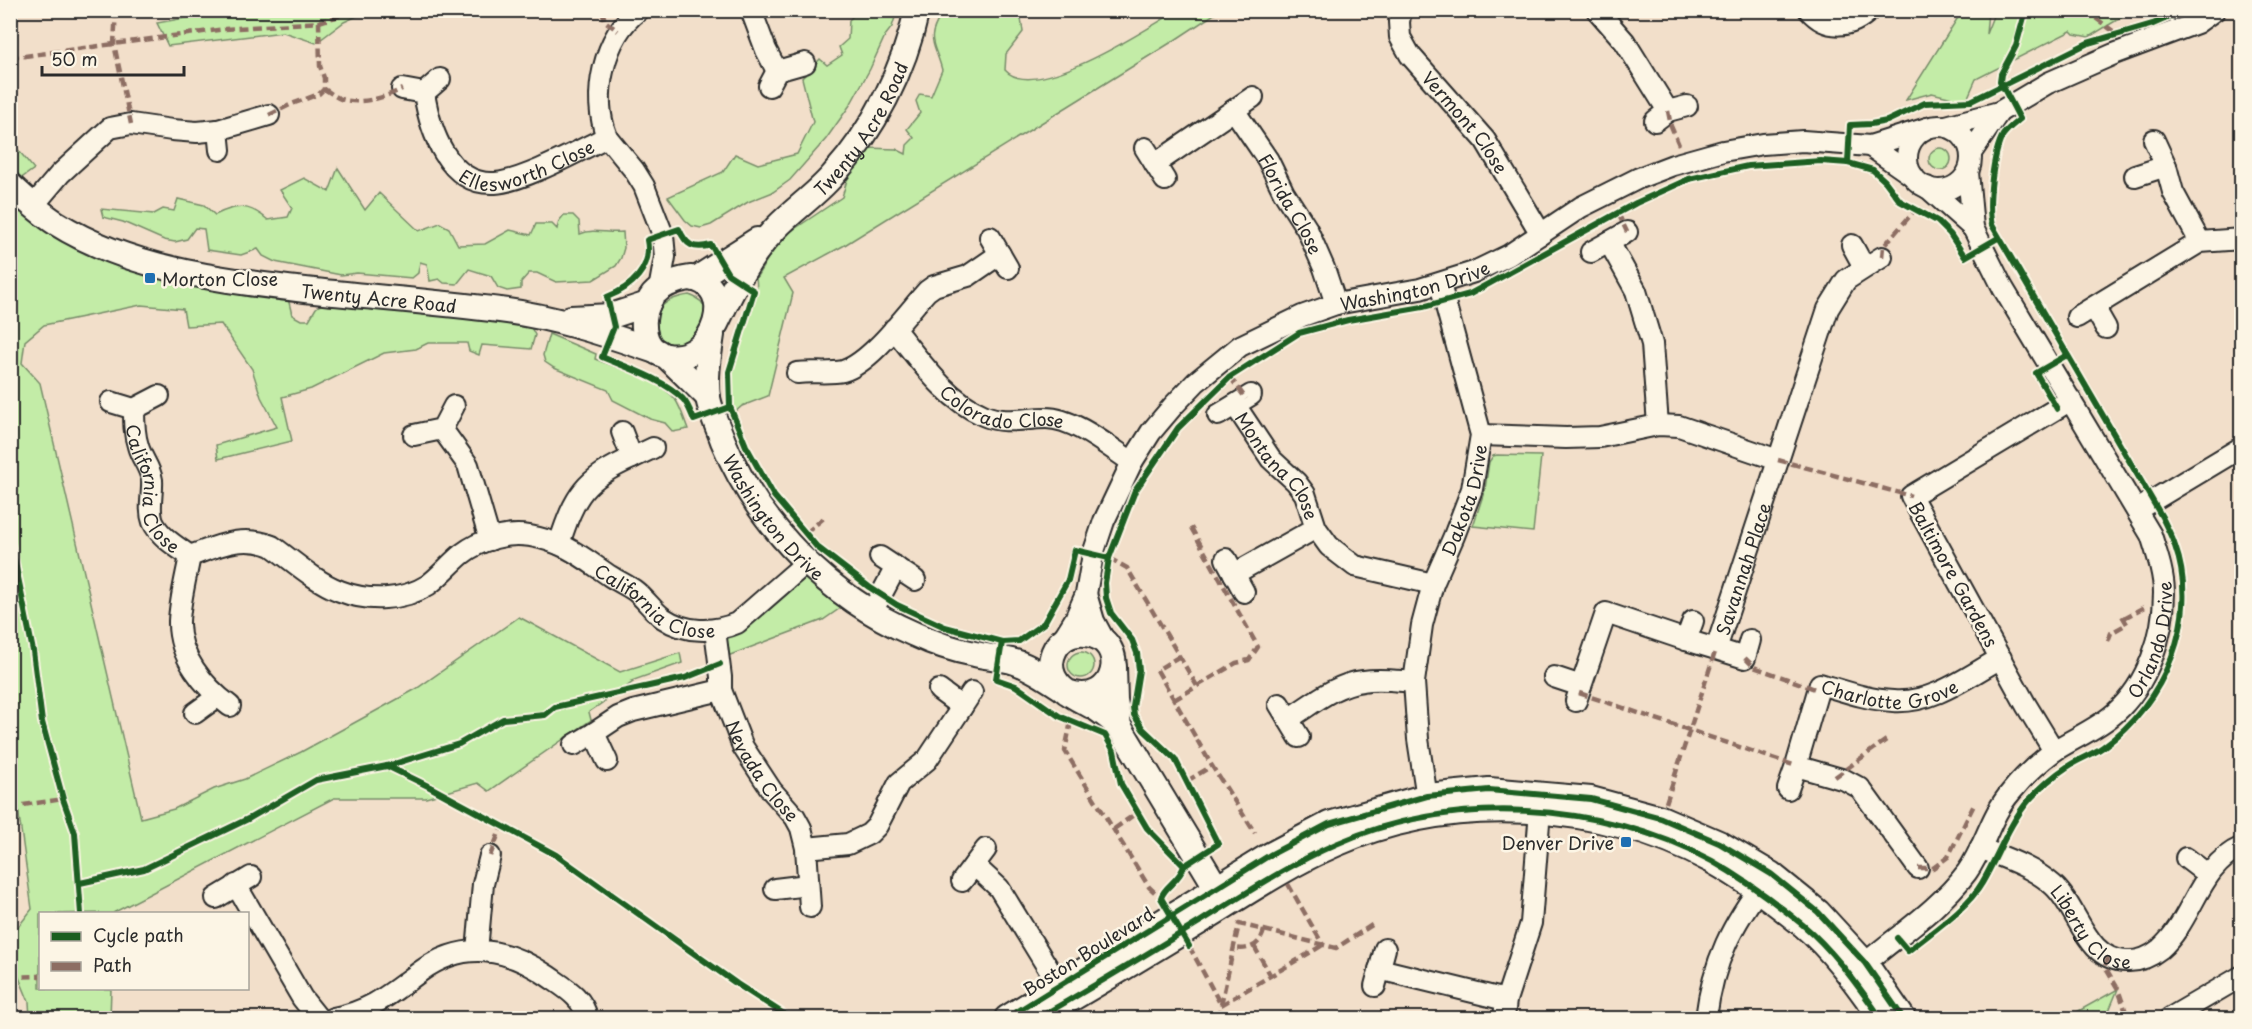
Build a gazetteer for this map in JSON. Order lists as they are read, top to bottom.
{
  "streets": {
    "street": [
      "Vermont Close",
      "Twenty Acre Road",
      "Ellesworth Close",
      "Florida Close",
      "Washington Drive",
      "Colorado Close",
      "Montana Close",
      "California Close",
      "Dakota Drive",
      "Savannah Place",
      "Baltimore Gardens",
      "Orlando Drive",
      "Charlotte Grove",
      "Nevada Close",
      "Liberty Close",
      "Boston Boulevard"
    ]
  },
  "crossings": [
    ["Vermont Close", "Washington Drive"],
    ["Twenty Acre Road", "Ellesworth Close"],
    ["Twenty Acre Road", "Washington Drive"],
    ["Ellesworth Close", "Washington Drive"],
    ["Florida Close", "Washington Drive"],
    ["Washington Drive", "Colorado Close"],
    ["Washington Drive", "California Close"],
    ["Washington Drive", "Dakota Drive"],
    ["Washington Drive", "Orlando Drive"],
    ["Washington Drive", "Boston Boulevard"],
    ["Montana Close", "Dakota Drive"],
    ["California Close", "Nevada Close"],
    ["Dakota Drive", "Boston Boulevard"],
    ["Baltimore Gardens", "Orlando Drive"],
    ["Baltimore Gardens", "Charlotte Grove"],
    ["Orlando Drive", "Liberty Close"],
    ["Orlando Drive", "Boston Boulevard"]
  ],
  "places": {
    "transit": ["Morton Close", "Denver Drive"]
  },
  "legend": ["Cycle path", "Path"],
  "scale_bar": "50 m"
}
